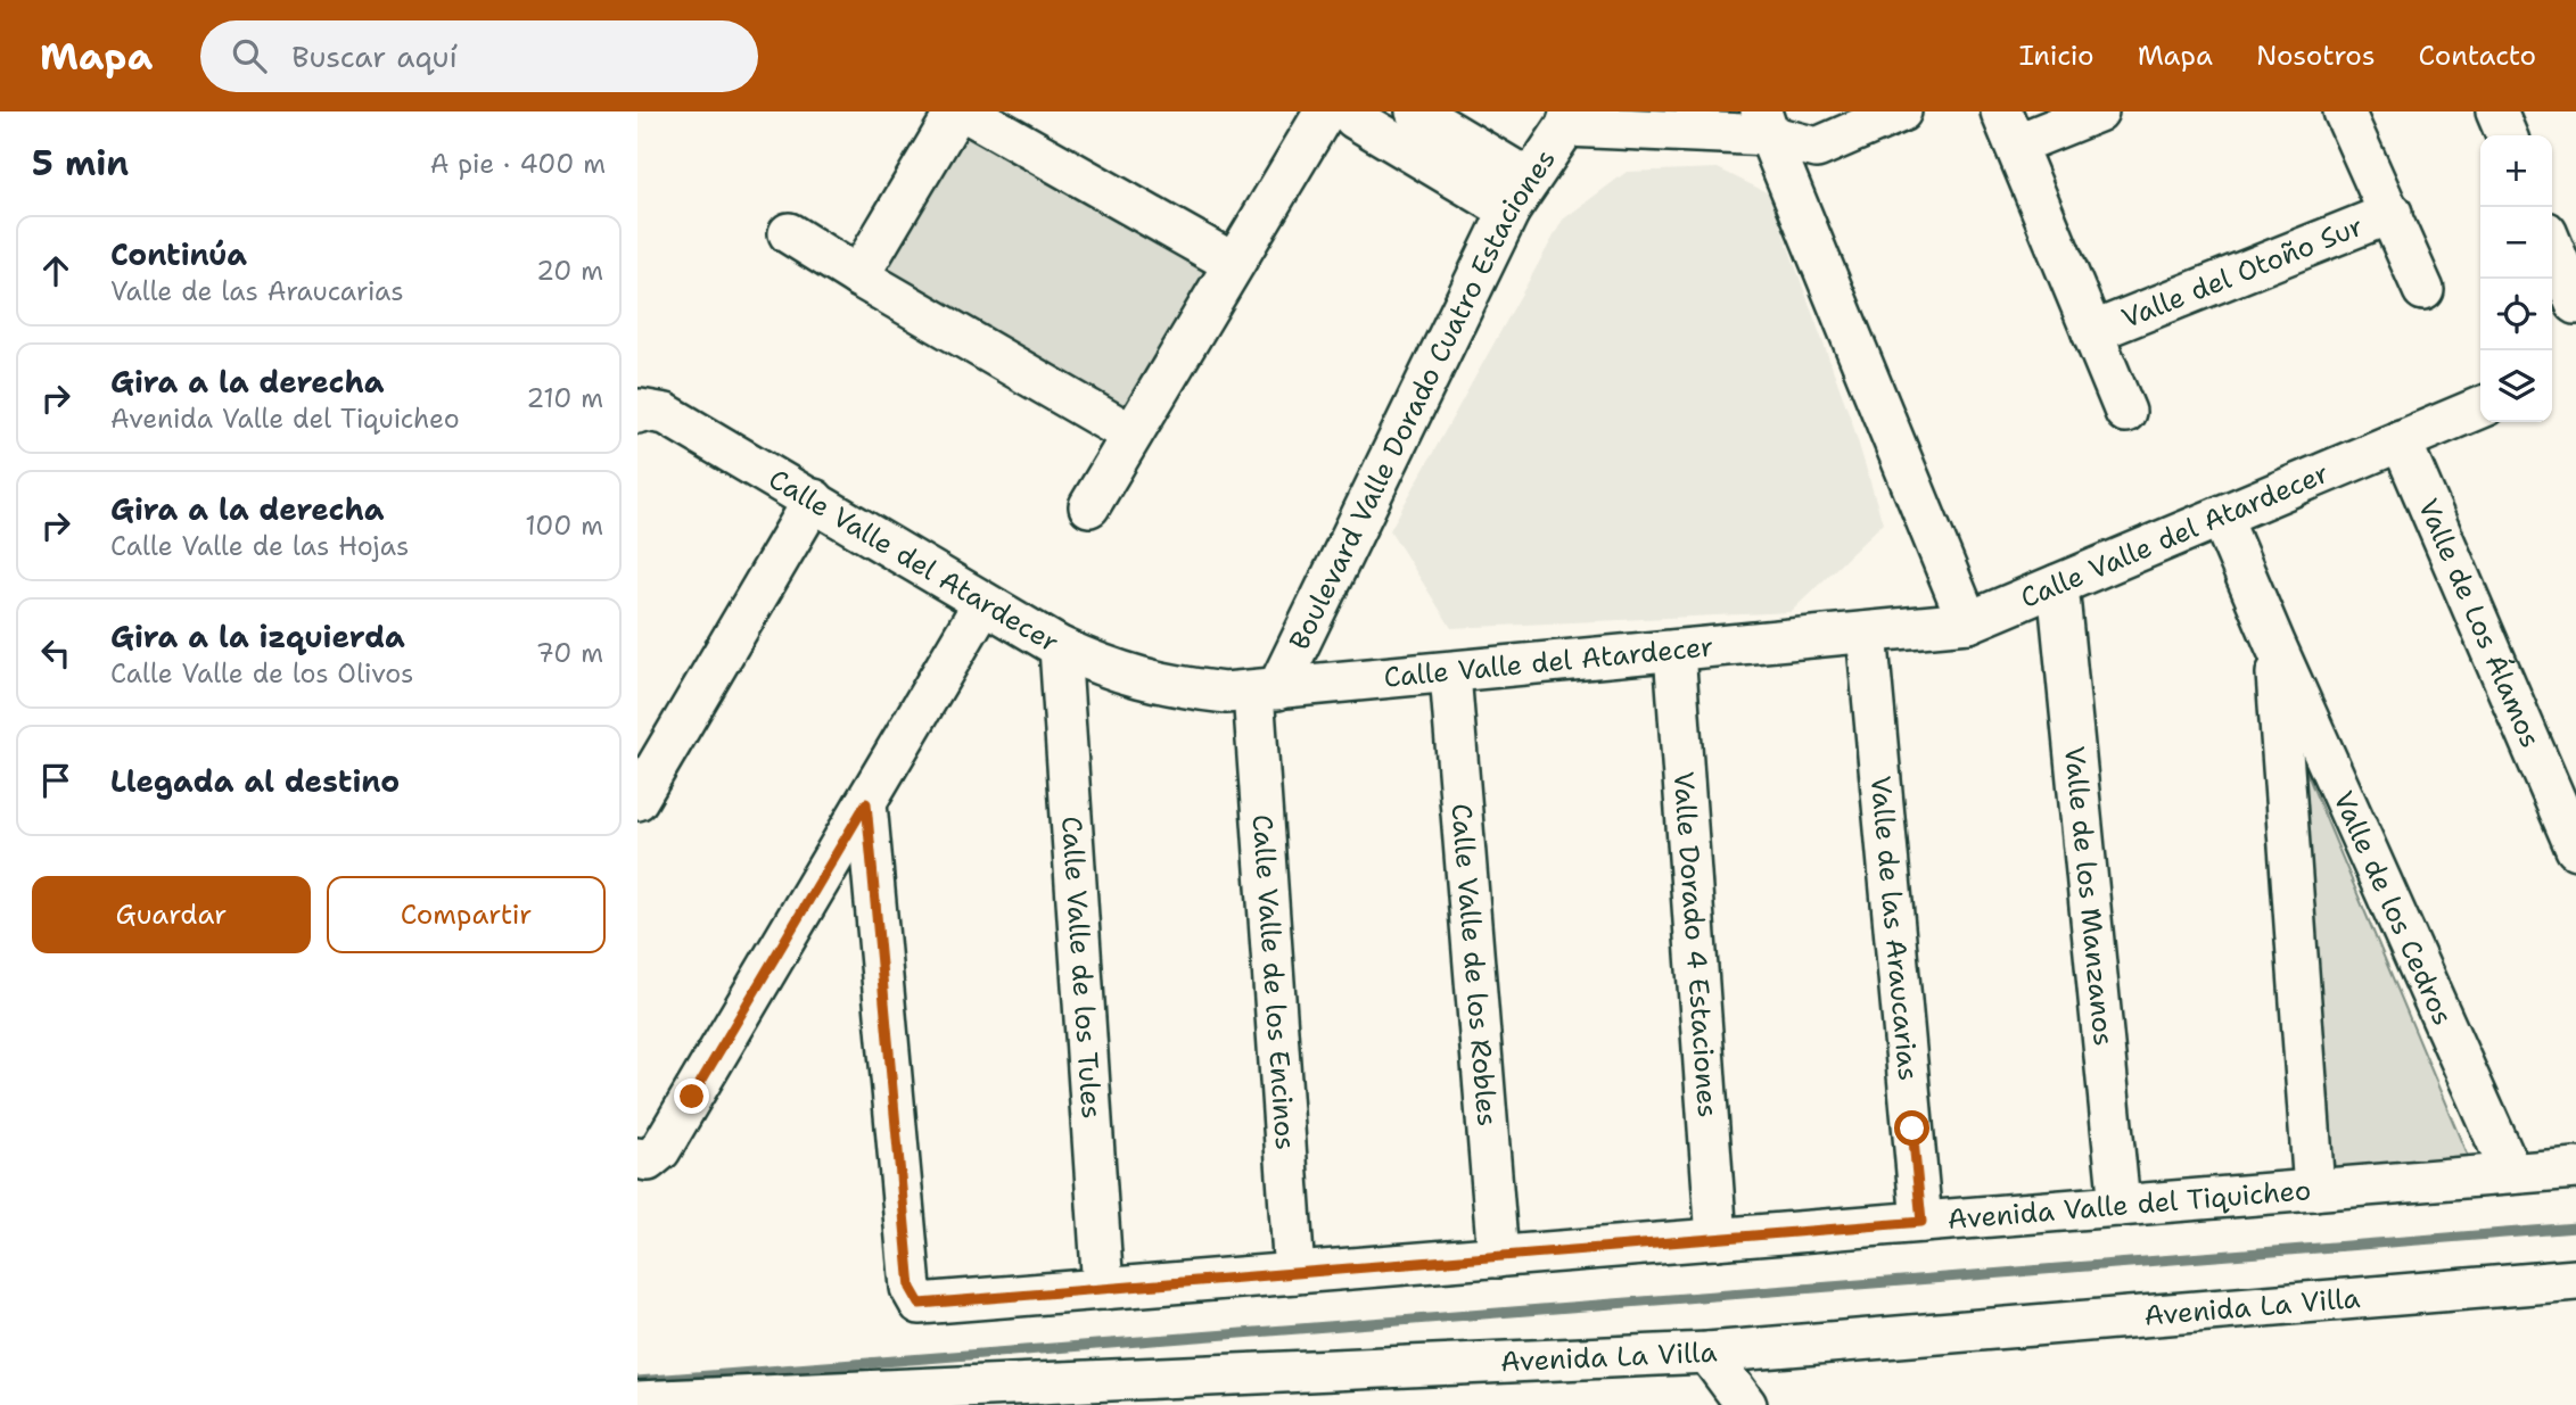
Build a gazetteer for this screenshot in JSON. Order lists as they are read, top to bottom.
{
  "streets": {
    "street": [
      "Valle del Otoño Sur",
      "Boulevard Valle Dorado Cuatro Estaciones",
      "Calle Valle del Atardecer",
      "Valle de Los Álamos",
      "Valle de los Manzanos",
      "Valle de los Cedros",
      "Valle de las Araucarias",
      "Valle Dorado 4 Estaciones",
      "Calle Valle de los Robles",
      "Calle Valle de los Tules",
      "Calle Valle de los Encinos",
      "Avenida Valle del Tiquicheo",
      "Avenida La Villa"
    ]
  },
  "crossings": [
    ["Boulevard Valle Dorado Cuatro Estaciones", "Calle Valle del Atardecer"],
    ["Boulevard Valle Dorado Cuatro Estaciones", "Calle Valle de los Encinos"],
    ["Calle Valle del Atardecer", "Valle de Los Álamos"],
    ["Calle Valle del Atardecer", "Valle de los Manzanos"],
    ["Calle Valle del Atardecer", "Valle de los Cedros"],
    ["Calle Valle del Atardecer", "Valle de las Araucarias"],
    ["Calle Valle del Atardecer", "Valle Dorado 4 Estaciones"],
    ["Calle Valle del Atardecer", "Calle Valle de los Robles"],
    ["Calle Valle del Atardecer", "Calle Valle de los Tules"],
    ["Calle Valle del Atardecer", "Calle Valle de los Encinos"],
    ["Valle de los Manzanos", "Avenida Valle del Tiquicheo"],
    ["Valle de los Cedros", "Avenida Valle del Tiquicheo"],
    ["Valle de las Araucarias", "Avenida Valle del Tiquicheo"],
    ["Valle Dorado 4 Estaciones", "Avenida Valle del Tiquicheo"],
    ["Calle Valle de los Robles", "Avenida Valle del Tiquicheo"],
    ["Calle Valle de los Tules", "Avenida Valle del Tiquicheo"],
    ["Calle Valle de los Encinos", "Avenida Valle del Tiquicheo"]
  ],
  "page": {
    "header": "Mapa",
    "search": "Buscar aquí",
    "nav": [
      "Inicio",
      "Mapa",
      "Nosotros",
      "Contacto"
    ],
    "heading": ["5 min", "A pie · 400 m"],
    "map_buttons": ["+", "−"],
    "list": [
      ["Continúa", "Valle de las Araucarias", "20 m"],
      ["Gira a la derecha", "Avenida Valle del Tiquicheo", "210 m"],
      ["Gira a la derecha", "Calle Valle de las Hojas", "100 m"],
      ["Gira a la izquierda", "Calle Valle de los Olivos", "70 m"],
      "Llegada al destino"
    ],
    "buttons": ["Guardar", "Compartir"]
  }
}
